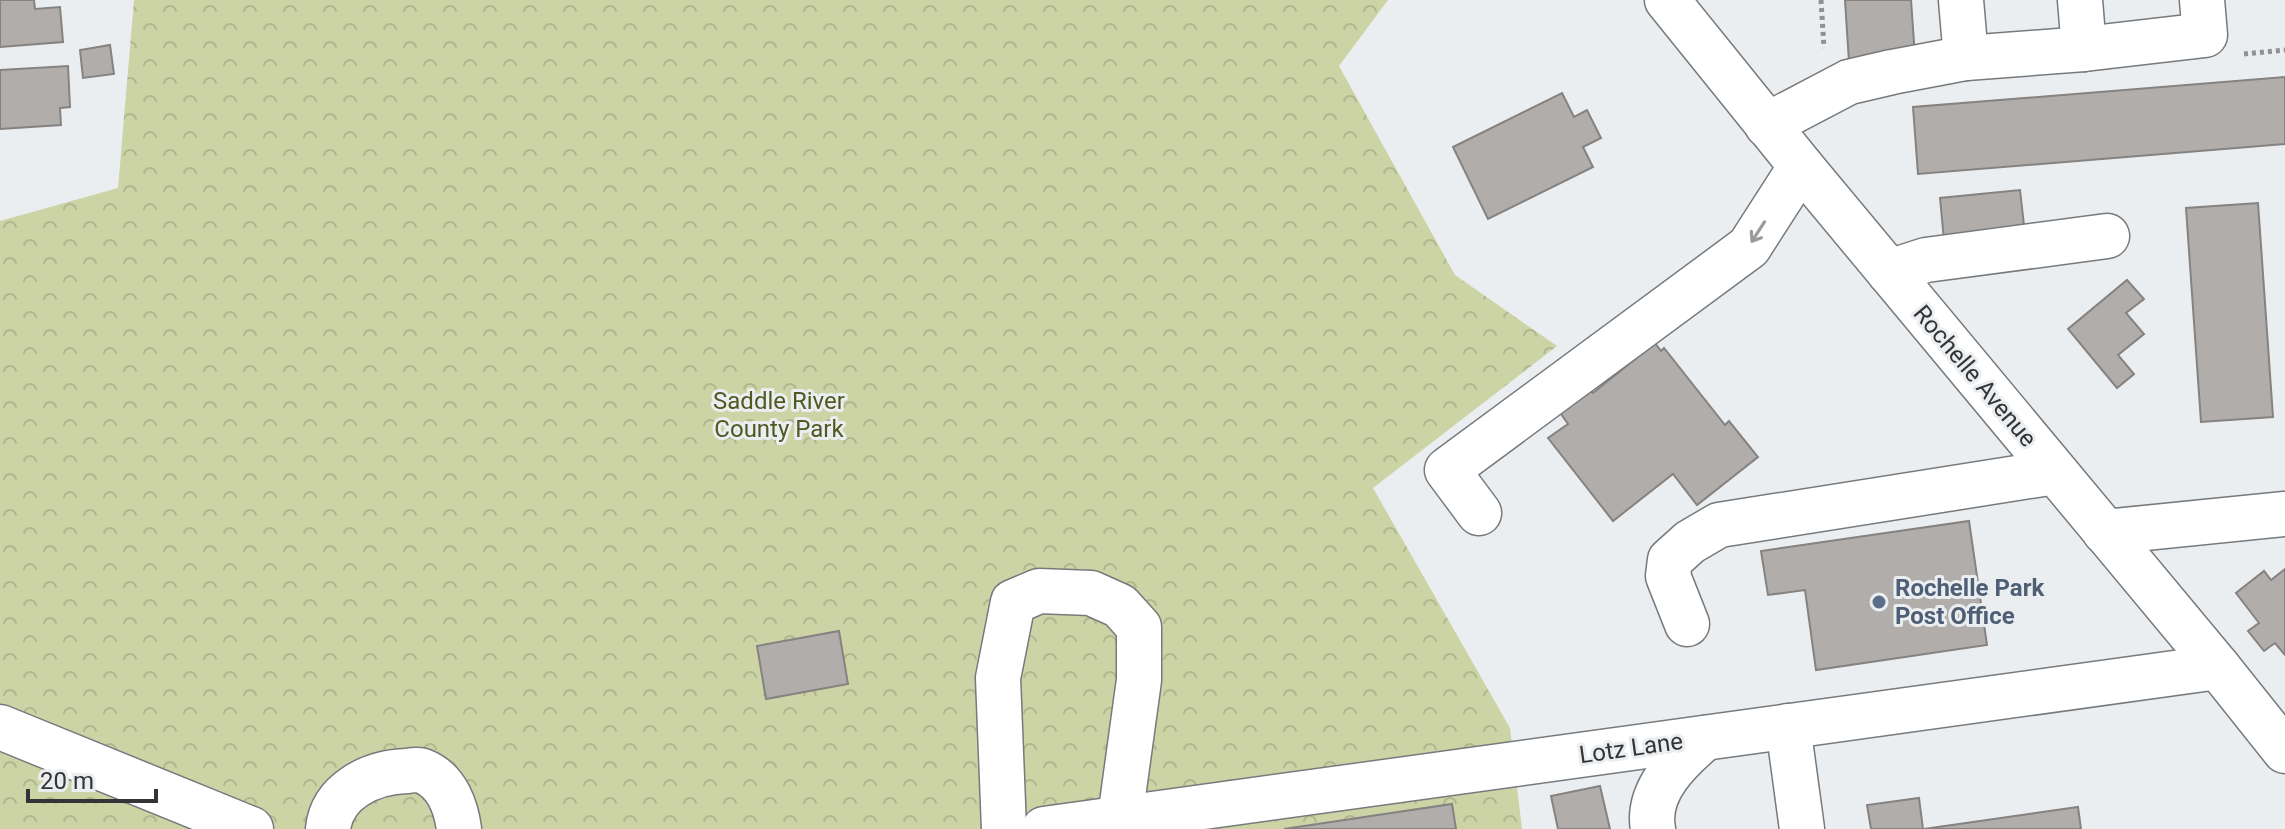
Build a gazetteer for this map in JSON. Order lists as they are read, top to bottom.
{
  "streets": {
    "street": ["Rochelle Avenue", "Lotz Lane"]
  },
  "crossings": [
    ["Rochelle Avenue", "Lotz Lane"]
  ],
  "parks": ["Saddle River County Park"],
  "places": ["Rochelle Park Post Office"],
  "scale_bar": "20 m"
}
